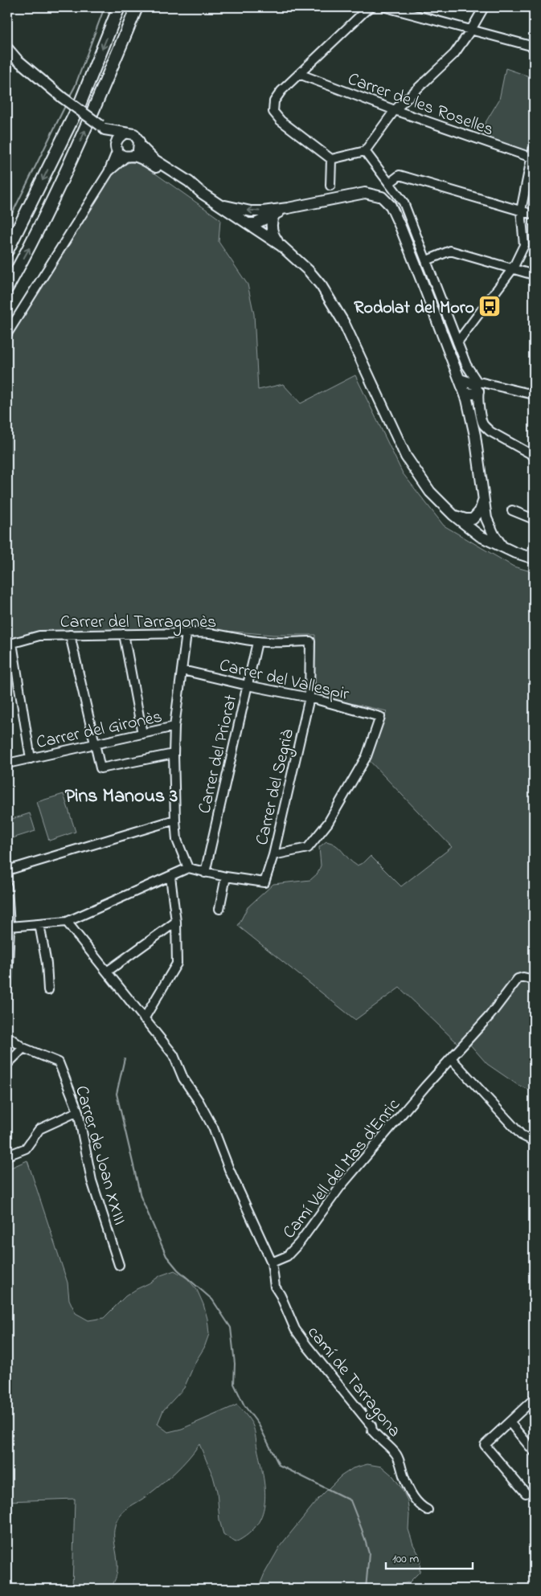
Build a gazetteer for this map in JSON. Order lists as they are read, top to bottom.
{
  "streets": {
    "street": [
      "Carrer de les Roselles",
      "Carrer del Tarragonès",
      "Carrer del Vallespir",
      "Carrer del Gironès",
      "Carrer del Priorat",
      "Carrer del Segrià",
      "Carrer de Joan XXIII",
      "Camí Vell del Mas d'Enric",
      "camí de Tarragona"
    ]
  },
  "crossings": [
    ["Carrer del Tarragonès", "Carrer del Vallespir"],
    ["Carrer del Tarragonès", "Carrer del Priorat"],
    ["Carrer del Tarragonès", "Carrer del Segrià"],
    ["Carrer del Vallespir", "Carrer del Priorat"],
    ["Carrer del Vallespir", "Carrer del Segrià"],
    ["Camí Vell del Mas d'Enric", "camí de Tarragona"]
  ],
  "districts": ["Pins Manous 3"],
  "places": {
    "bus stop": ["Rodolat del Moro"]
  },
  "scale_bar": "100 m"
}
